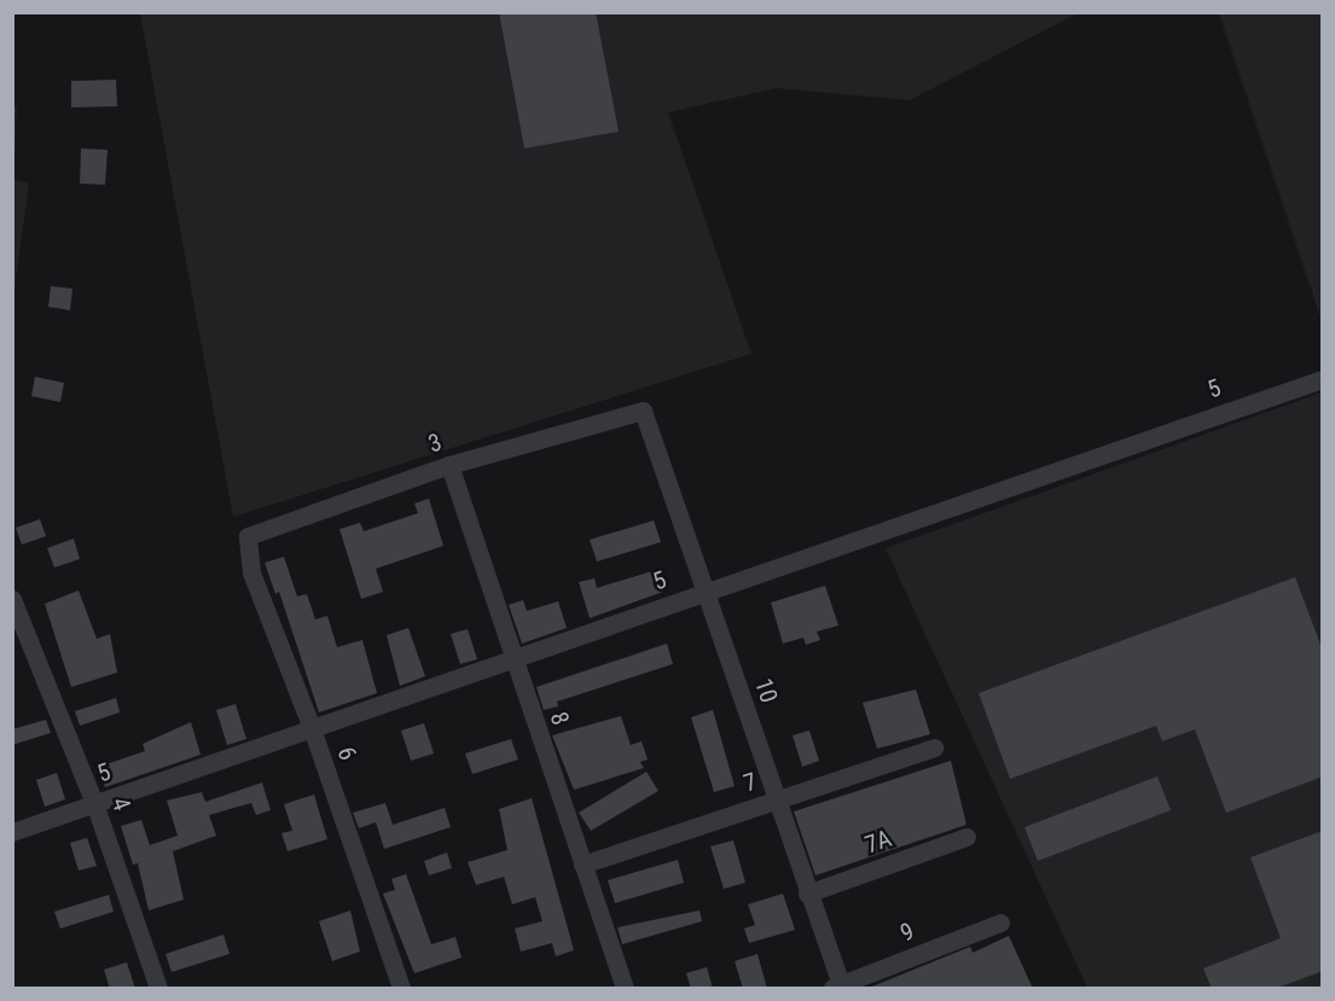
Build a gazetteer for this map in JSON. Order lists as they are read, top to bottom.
{
  "streets": {
    "street": [
      "5",
      "3",
      "10",
      "8",
      "6",
      "7",
      "4",
      "7A",
      "9"
    ]
  },
  "crossings": [
    ["5", "10"],
    ["5", "8"],
    ["5", "6"],
    ["5", "4"],
    ["3", "10"],
    ["3", "8"],
    ["3", "6"],
    ["10", "7"],
    ["10", "7A"],
    ["10", "9"],
    ["8", "7"]
  ]
}
